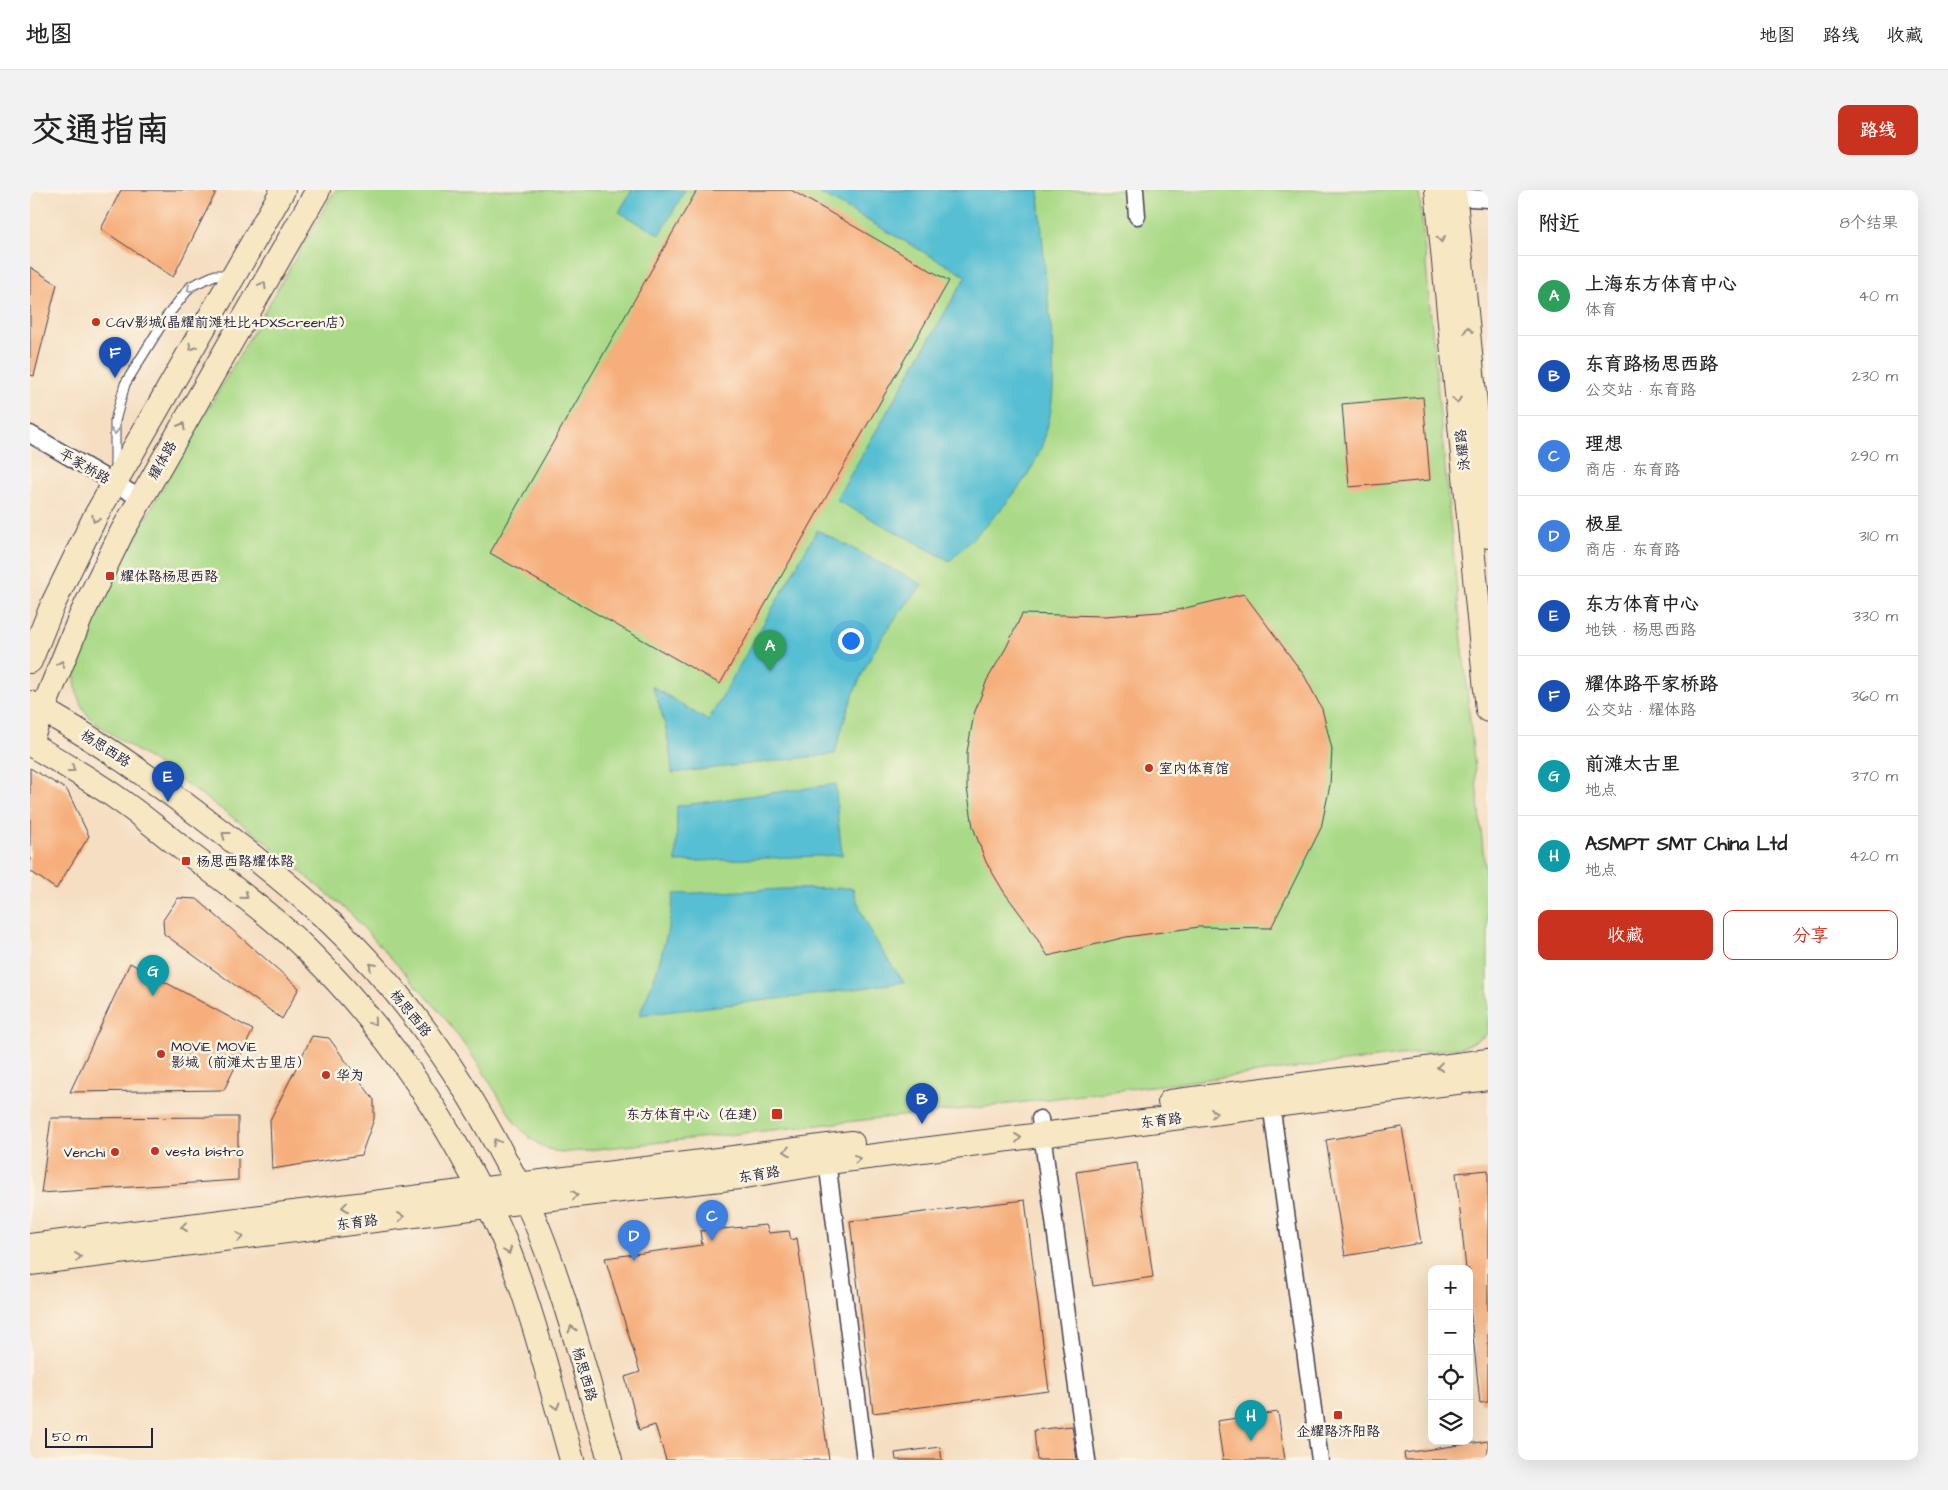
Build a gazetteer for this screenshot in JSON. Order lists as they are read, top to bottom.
{
  "streets": {
    "street": [
      "泳耀路",
      "耀体路",
      "平家桥路",
      "杨思西路",
      "东育路"
    ]
  },
  "crossings": [
    ["耀体路", "平家桥路"],
    ["耀体路", "杨思西路"],
    ["杨思西路", "东育路"]
  ],
  "places": {
    "other": [
      "CGV影城(晶耀前滩杜比4DXScreen店)",
      "室内体育馆",
      "MOViE MOViE 影城（前滩太古里店）",
      "华为",
      "vesta bistro",
      "Venchi"
    ],
    "transit": [
      "耀体路杨思西路",
      "杨思西路耀体路",
      "东方体育中心（在建）",
      "企耀路济阳路"
    ]
  },
  "scale_bar": "50 m",
  "page": {
    "header": "地图",
    "nav": ["地图", "路线", "收藏"],
    "title": "交通指南",
    "buttons": [
      "路线",
      ["收藏", "分享"]
    ],
    "heading": ["附近", "8个结果"],
    "list": [
      {
        "mark": "A",
        "name": "上海东方体育中心",
        "note": "体育",
        "value": "40 m"
      },
      {
        "mark": "B",
        "name": "东育路杨思西路",
        "note": "公交站 · 东育路",
        "value": "230 m"
      },
      {
        "mark": "C",
        "name": "理想",
        "note": "商店 · 东育路",
        "value": "290 m"
      },
      {
        "mark": "D",
        "name": "极星",
        "note": "商店 · 东育路",
        "value": "310 m"
      },
      {
        "mark": "E",
        "name": "东方体育中心",
        "note": "地铁 · 杨思西路",
        "value": "330 m"
      },
      {
        "mark": "F",
        "name": "耀体路平家桥路",
        "note": "公交站 · 耀体路",
        "value": "360 m"
      },
      {
        "mark": "G",
        "name": "前滩太古里",
        "note": "地点",
        "value": "370 m"
      },
      {
        "mark": "H",
        "name": "ASMPT SMT China Ltd",
        "note": "地点",
        "value": "420 m"
      }
    ],
    "pins": [
      "F",
      "A",
      "E",
      "G",
      "B",
      "C",
      "D",
      "H"
    ],
    "map_buttons": ["+", "−"],
    "scale": "50 m"
  }
}
